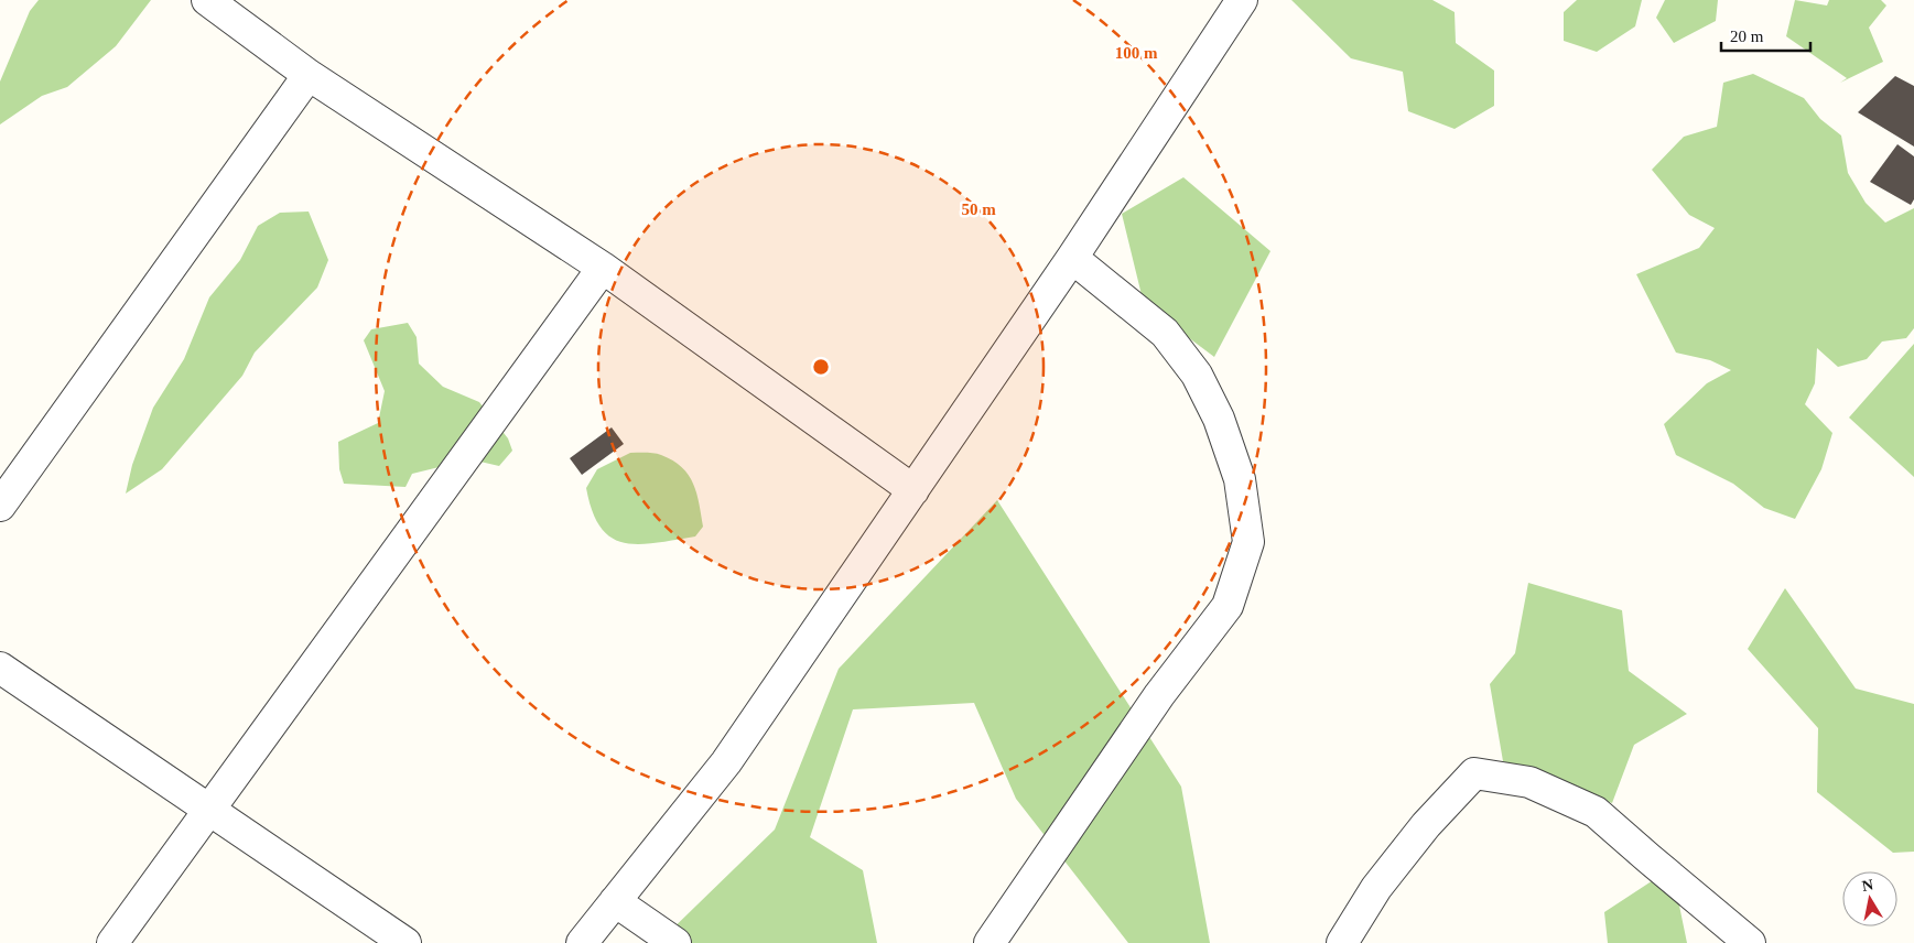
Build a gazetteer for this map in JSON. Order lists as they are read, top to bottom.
{
  "scale_bar": "20 m",
  "north": "top",
  "rings": ["100 m", "50 m"]
}
